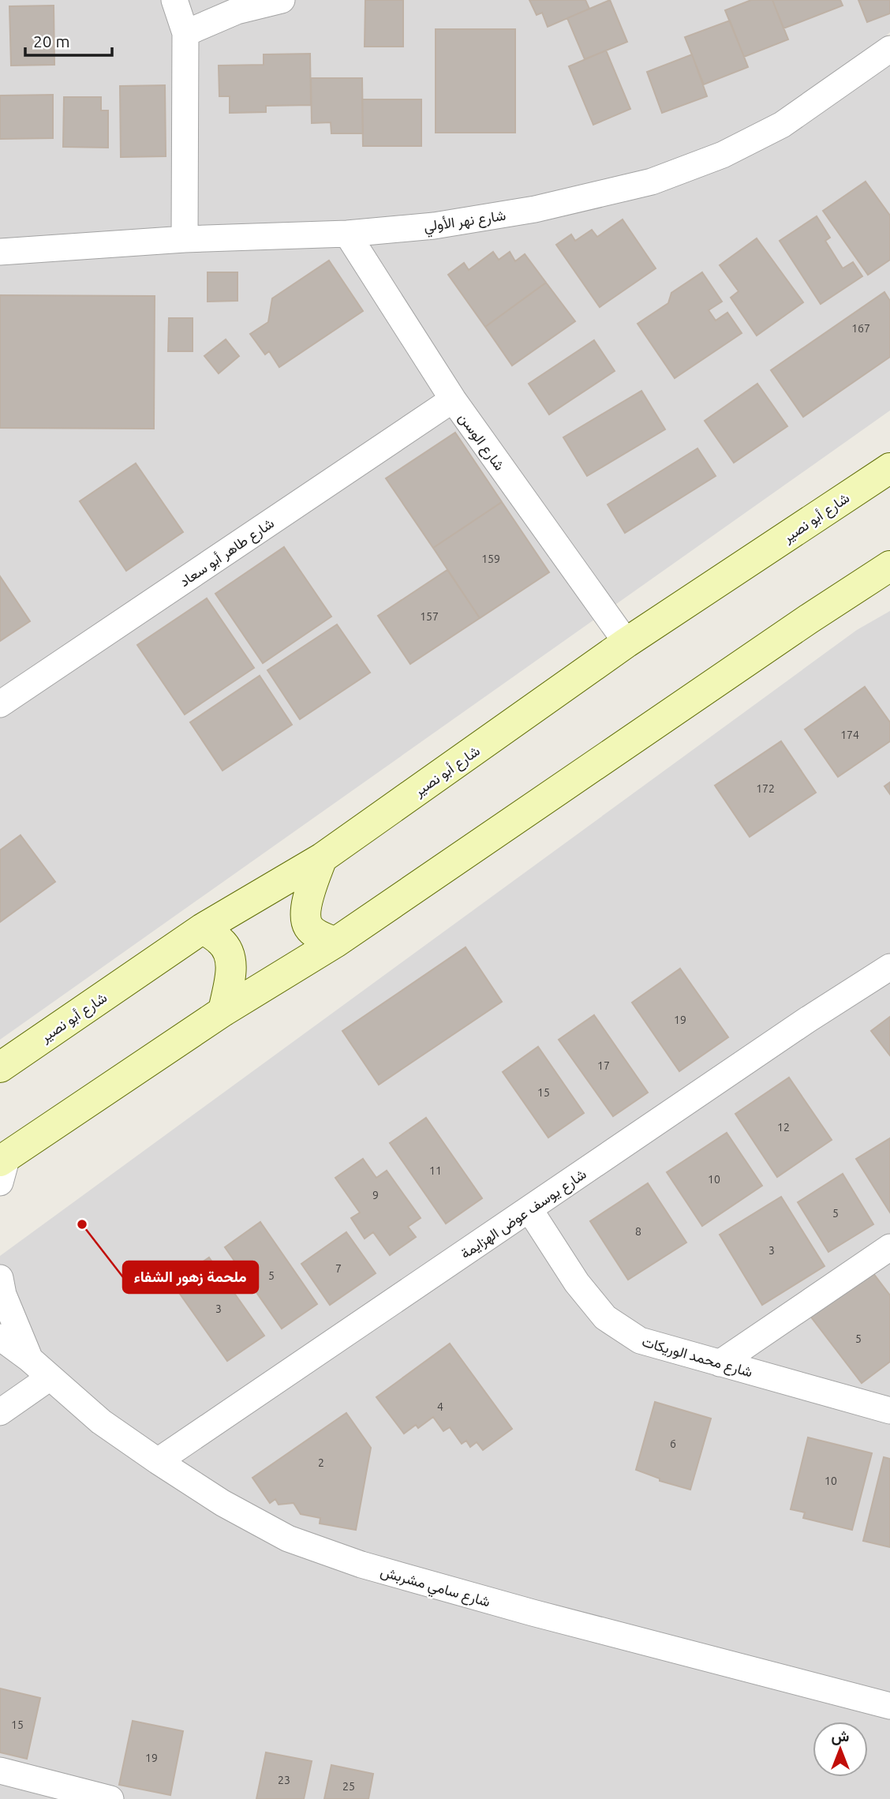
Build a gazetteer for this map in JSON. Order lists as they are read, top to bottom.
{
  "streets": {
    "main road": ["شارع أبو نصير"],
    "street": [
      "شارع نهر الأولي",
      "شارع الوسن",
      "شارع طاهر أبو سعاد",
      "شارع يوسف عوض الهزايمة",
      "شارع محمد الوريكات",
      "شارع سامي مشربش"
    ]
  },
  "crossings": [
    ["شارع نهر الأولي", "شارع الوسن"],
    ["شارع الوسن", "شارع أبو نصير"],
    ["شارع الوسن", "شارع طاهر أبو سعاد"],
    ["شارع يوسف عوض الهزايمة", "شارع محمد الوريكات"],
    ["شارع يوسف عوض الهزايمة", "شارع سامي مشربش"]
  ],
  "places": ["ملحمة زهور الشفاء"],
  "house_numbers": [
    "167",
    "159",
    "157",
    "174",
    "172",
    "19",
    "17",
    "15",
    "12",
    "11",
    "10",
    "9",
    "5",
    "8",
    "3",
    "7",
    "5",
    "3",
    "5",
    "4",
    "6",
    "2",
    "10",
    "15",
    "19",
    "23",
    "25"
  ],
  "scale_bar": "20 m",
  "north": "top"
}
